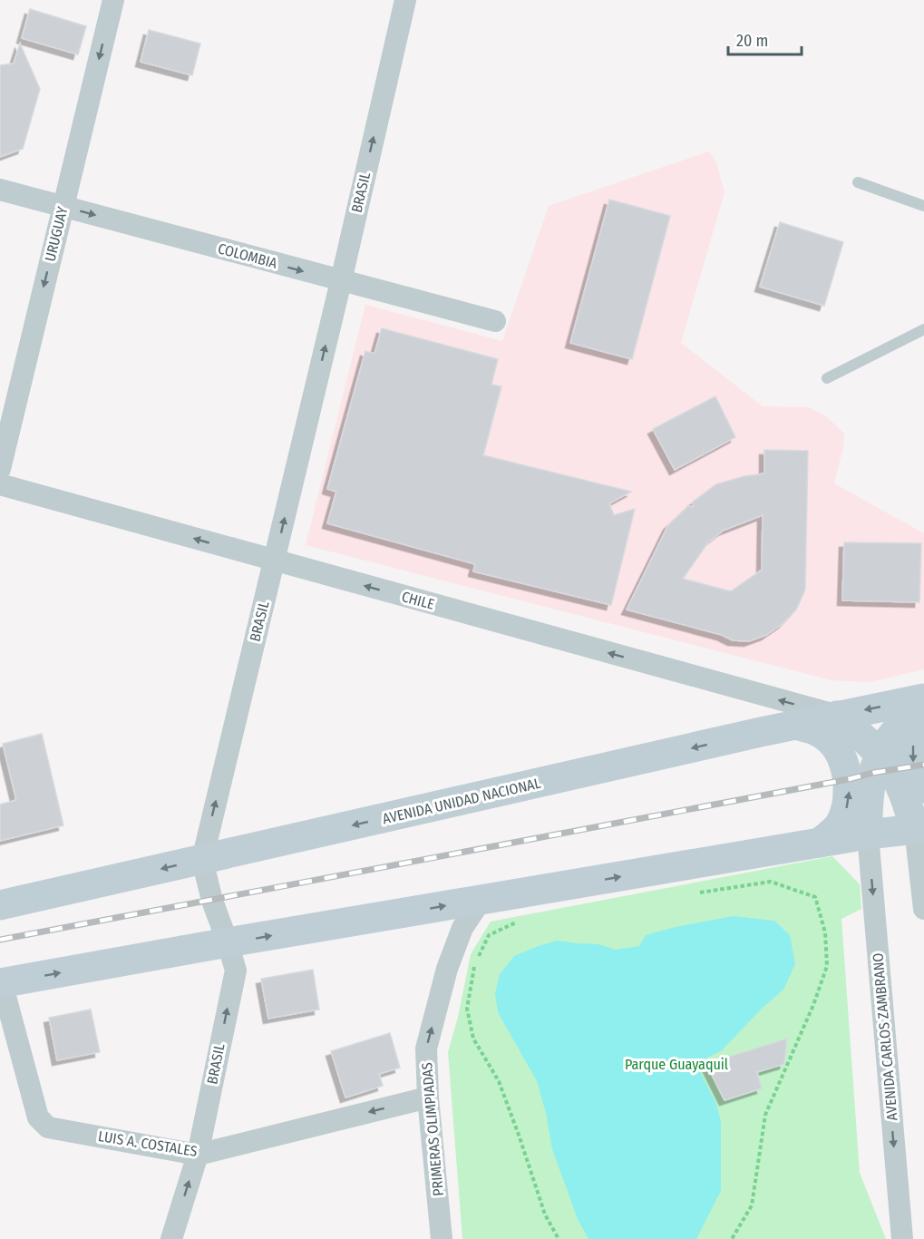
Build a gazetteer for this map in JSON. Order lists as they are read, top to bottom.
{
  "streets": {
    "street": [
      "BRASIL",
      "URUGUAY",
      "COLOMBIA",
      "CHILE",
      "AVENIDA UNIDAD NACIONAL",
      "AVENIDA CARLOS ZAMBRANO",
      "PRIMERAS OLIMPIADAS",
      "LUIS A. COSTALES"
    ]
  },
  "crossings": [
    ["BRASIL", "COLOMBIA"],
    ["BRASIL", "CHILE"],
    ["BRASIL", "AVENIDA UNIDAD NACIONAL"],
    ["BRASIL", "LUIS A. COSTALES"],
    ["URUGUAY", "COLOMBIA"],
    ["CHILE", "AVENIDA UNIDAD NACIONAL"],
    ["PRIMERAS OLIMPIADAS", "LUIS A. COSTALES"]
  ],
  "one_way": [
    "BRASIL",
    "URUGUAY",
    "COLOMBIA",
    "CHILE",
    "AVENIDA CARLOS ZAMBRANO",
    "PRIMERAS OLIMPIADAS"
  ],
  "parks": ["Parque Guayaquil"],
  "scale_bar": "20 m"
}
